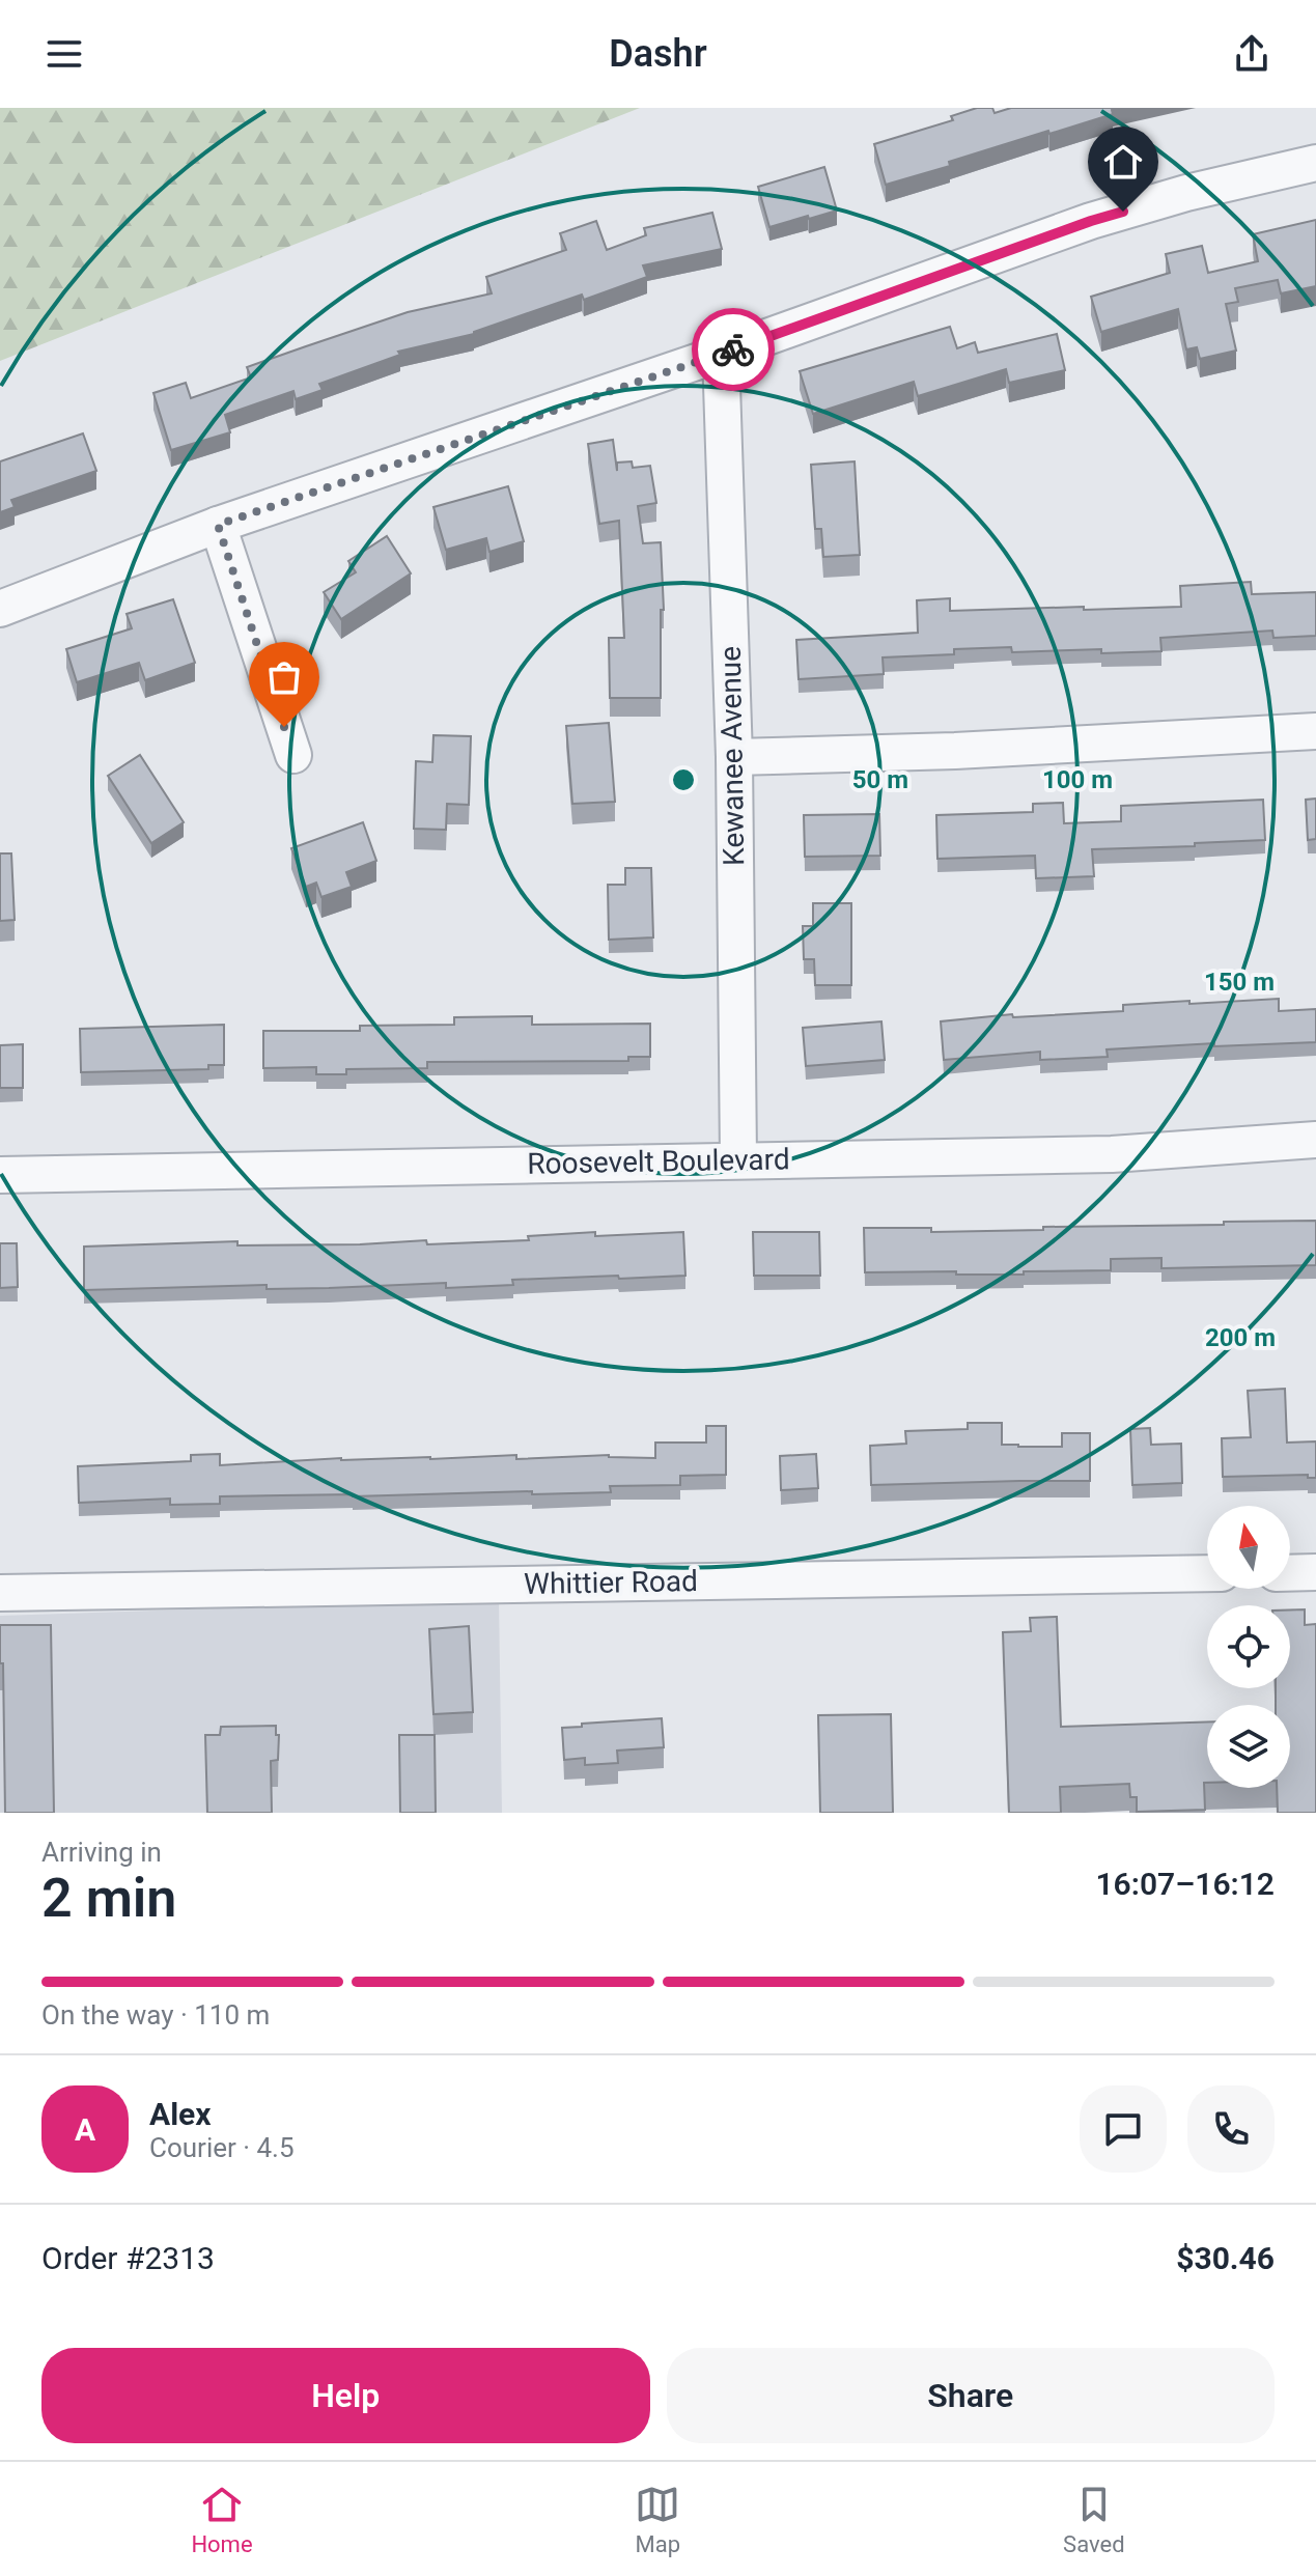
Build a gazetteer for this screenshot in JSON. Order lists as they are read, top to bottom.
{
  "streets": {
    "street": ["Kewanee Avenue", "Roosevelt Boulevard", "Whittier Road"]
  },
  "crossings": [
    ["Kewanee Avenue", "Roosevelt Boulevard"]
  ],
  "north": "top",
  "page": {
    "header": "Dashr",
    "heading": ["2 min", "Arriving in", "16:07–16:12"],
    "panel": [
      "Alex",
      "Courier · 4.5",
      "Order #2313",
      "$30.46"
    ],
    "bar": "On the way · 110 m",
    "round": "A",
    "buttons": ["Help", "Share"],
    "tabs": ["Home", "Map", "Saved"]
  },
  "rings": [
    "50 m",
    "100 m",
    "150 m",
    "200 m"
  ]
}
